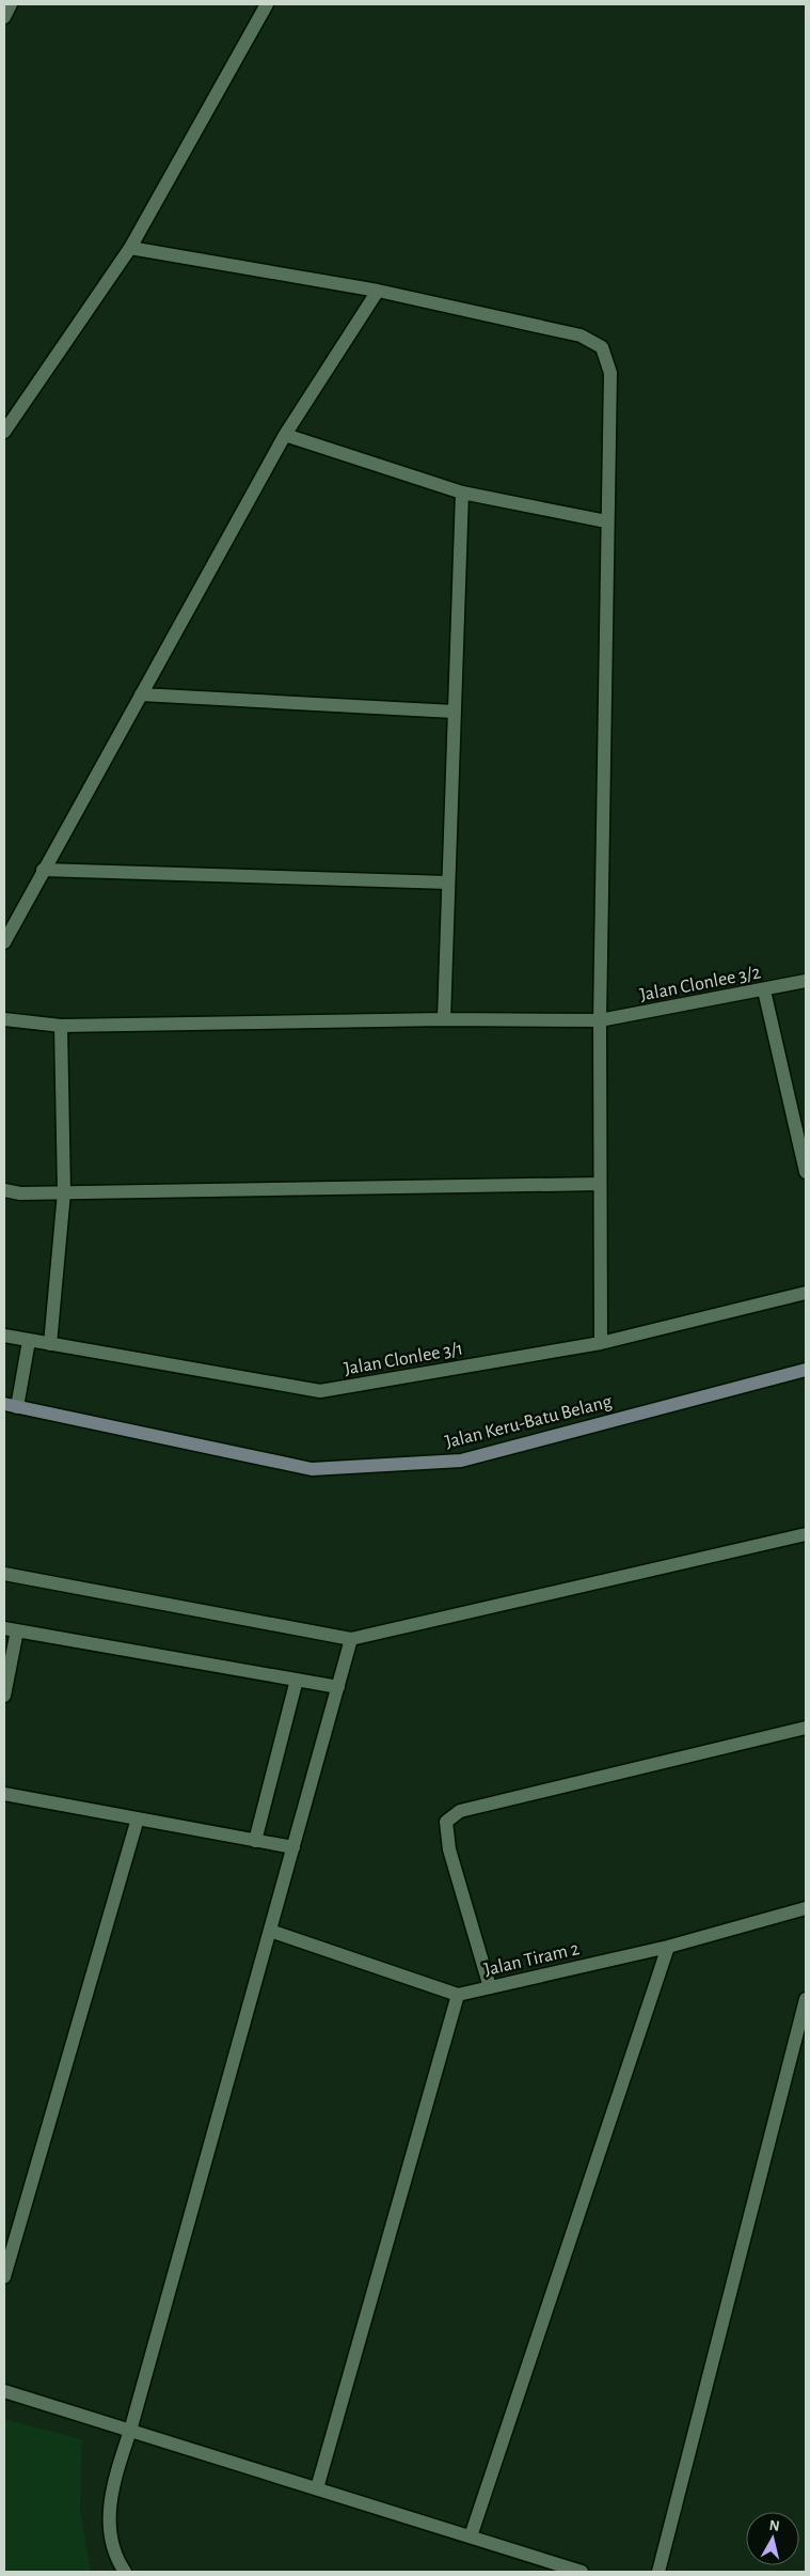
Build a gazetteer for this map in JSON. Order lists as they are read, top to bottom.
{
  "streets": {
    "street": [
      "Jalan Clonlee 3/2",
      "Jalan Clonlee 3/1",
      "Jalan Keru-Batu Belang",
      "Jalan Tiram 2"
    ]
  },
  "north": "top"
}
